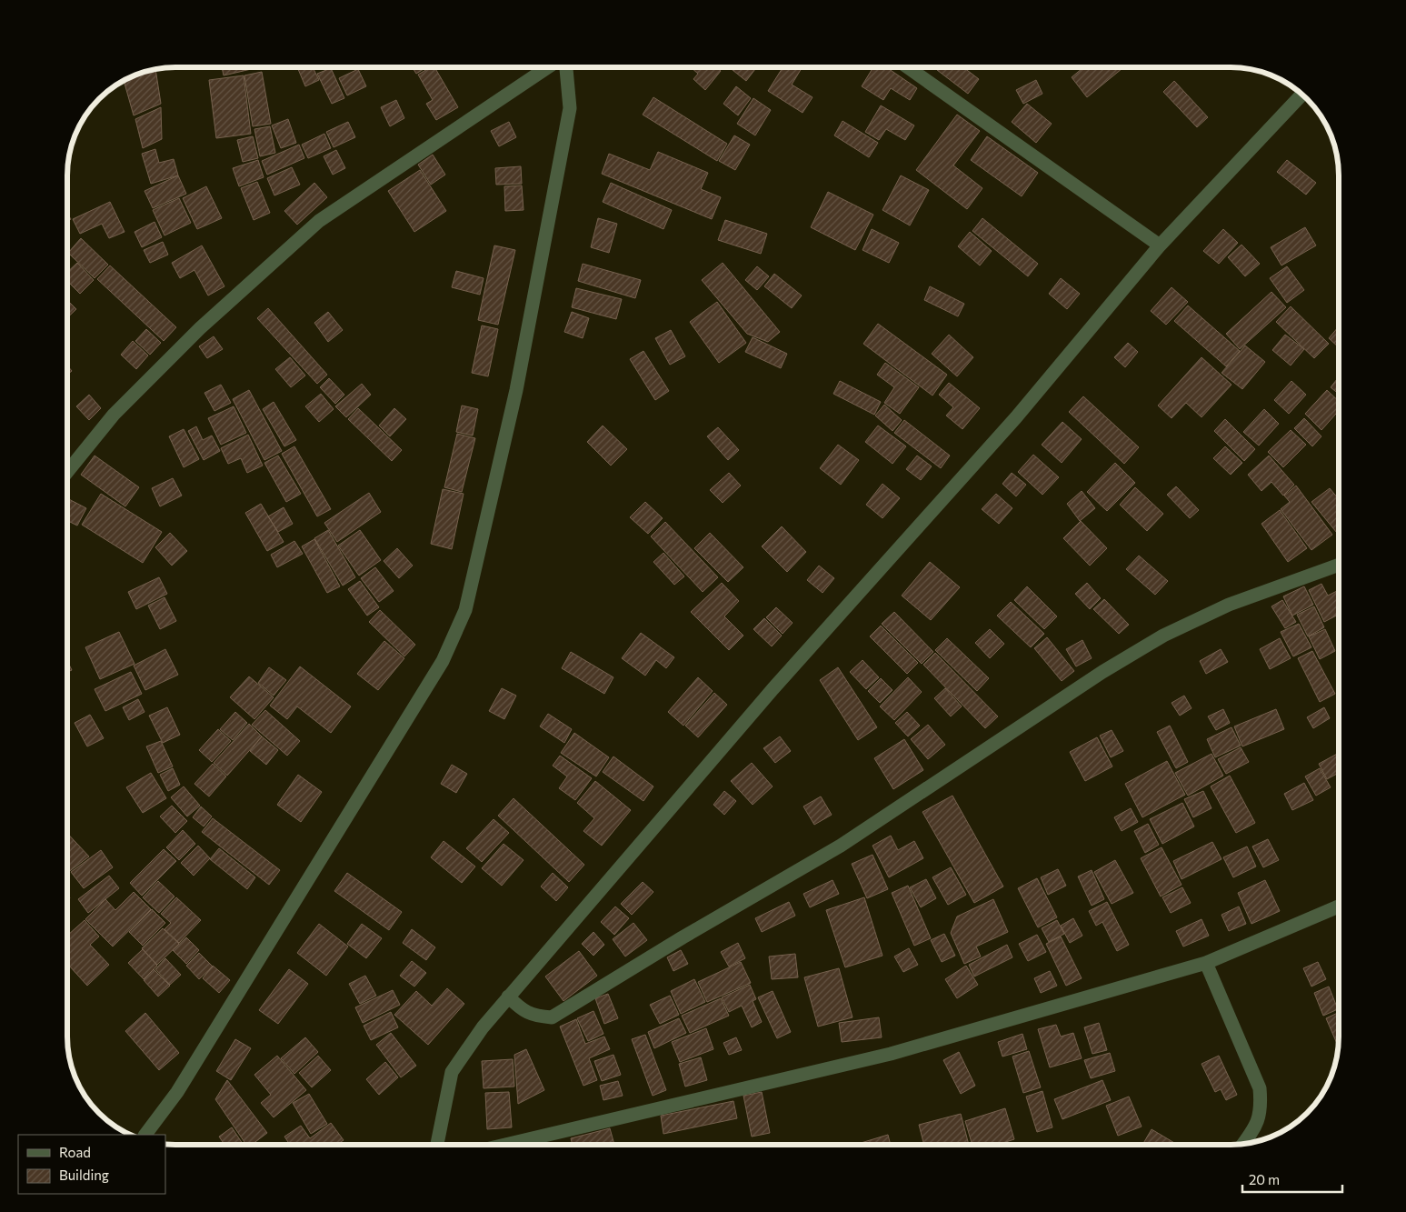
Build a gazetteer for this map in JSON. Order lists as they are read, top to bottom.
{
  "legend": ["Road", "Building"],
  "scale_bar": "20 m"
}
